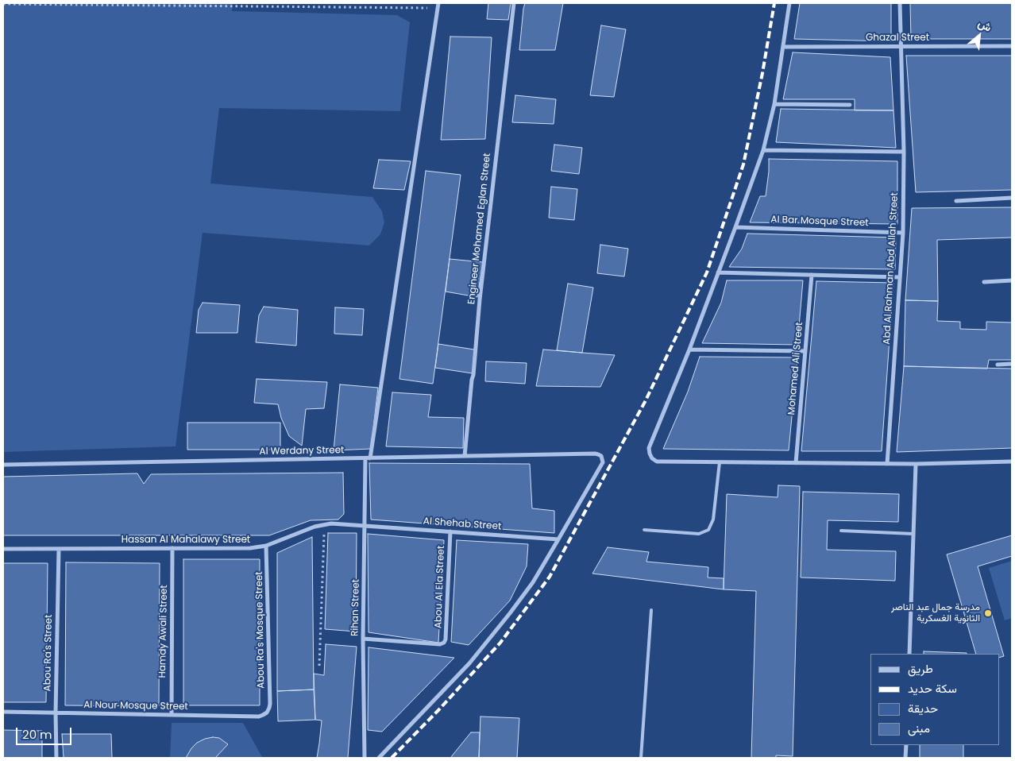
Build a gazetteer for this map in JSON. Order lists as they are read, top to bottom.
{
  "streets": {
    "street": [
      "Ghazal Street",
      "Al Bar Mosque Street",
      "Engineer Mohamed Eglan Street",
      "Abd Al Rahman Abd Allah Street",
      "Mohamed Ali Street",
      "Al Werdany Street",
      "Al Shehab Street",
      "Hassan Al Mahalawy Street",
      "Abou Al Ela Street",
      "Rihan Street",
      "Abou Ra's Mosque Street",
      "Hamdy Awali Street",
      "Abou Ra's Street",
      "Al Nour Mosque Street"
    ]
  },
  "crossings": [
    ["Ghazal Street", "Abd Al Rahman Abd Allah Street"],
    ["Al Bar Mosque Street", "Abd Al Rahman Abd Allah Street"],
    ["Engineer Mohamed Eglan Street", "Al Werdany Street"],
    ["Al Werdany Street", "Al Shehab Street"],
    ["Al Werdany Street", "Rihan Street"],
    ["Al Shehab Street", "Hassan Al Mahalawy Street"],
    ["Al Shehab Street", "Abou Al Ela Street"],
    ["Al Shehab Street", "Rihan Street"],
    ["Hassan Al Mahalawy Street", "Rihan Street"],
    ["Hassan Al Mahalawy Street", "Abou Ra's Mosque Street"],
    ["Hassan Al Mahalawy Street", "Hamdy Awali Street"],
    ["Hassan Al Mahalawy Street", "Abou Ra's Street"],
    ["Abou Al Ela Street", "Rihan Street"],
    ["Abou Ra's Mosque Street", "Al Nour Mosque Street"],
    ["Hamdy Awali Street", "Al Nour Mosque Street"],
    ["Abou Ra's Street", "Al Nour Mosque Street"]
  ],
  "places": ["مدرسة جمال عبد الناصر الثانوية الغسكرية"],
  "legend": [
    "طريق",
    "سكة حديد",
    "حديقة",
    "مبنى"
  ],
  "scale_bar": "20 m",
  "north": "top right"
}
